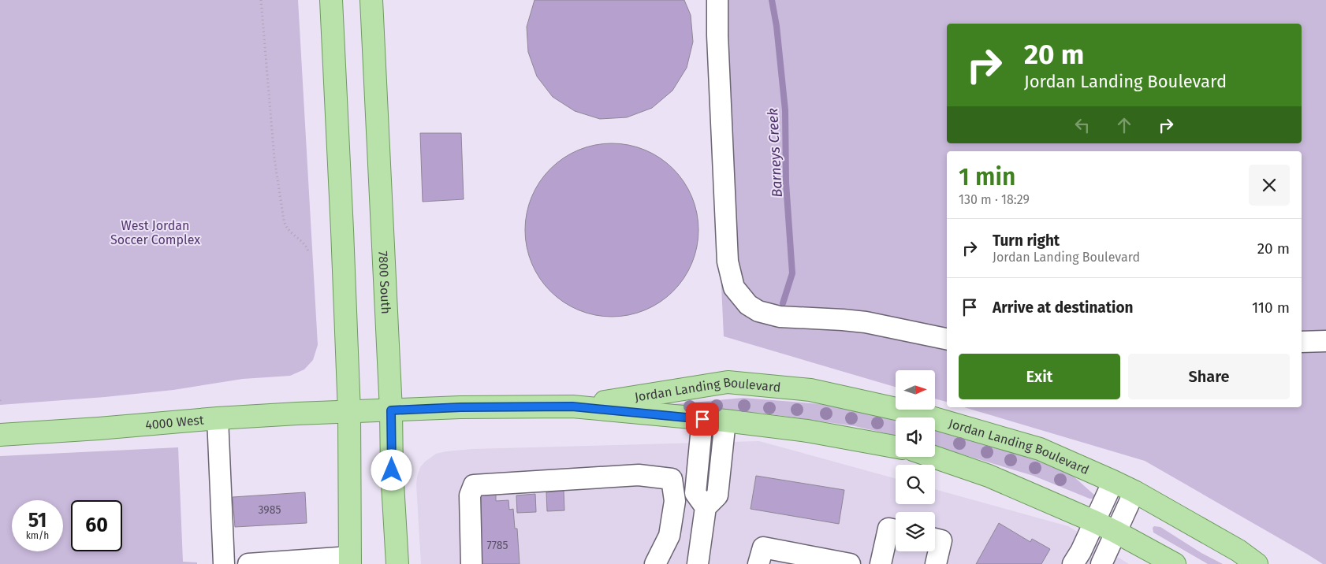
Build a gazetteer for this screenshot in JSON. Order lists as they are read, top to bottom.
{
  "streets": {
    "main road": ["7800 South", "Jordan Landing Boulevard", "4000 West"]
  },
  "crossings": [
    ["7800 South", "Jordan Landing Boulevard"],
    ["Jordan Landing Boulevard", "4000 West"]
  ],
  "water": ["Barneys Creek"],
  "parks": ["West Jordan Soccer Complex"],
  "house_numbers": ["3985", "7785"],
  "north": "right",
  "page": {
    "turn": ["20 m", "Jordan Landing Boulevard"],
    "heading": ["1 min", "130 m · 18:29"],
    "list": [
      {
        "name": "Turn right",
        "note": "Jordan Landing Boulevard",
        "value": "20 m"
      },
      {
        "name": "Arrive at destination",
        "value": "110 m"
      }
    ],
    "buttons": ["Exit", "Share"],
    "speed": "51 km/h",
    "limit": "60"
  }
}
